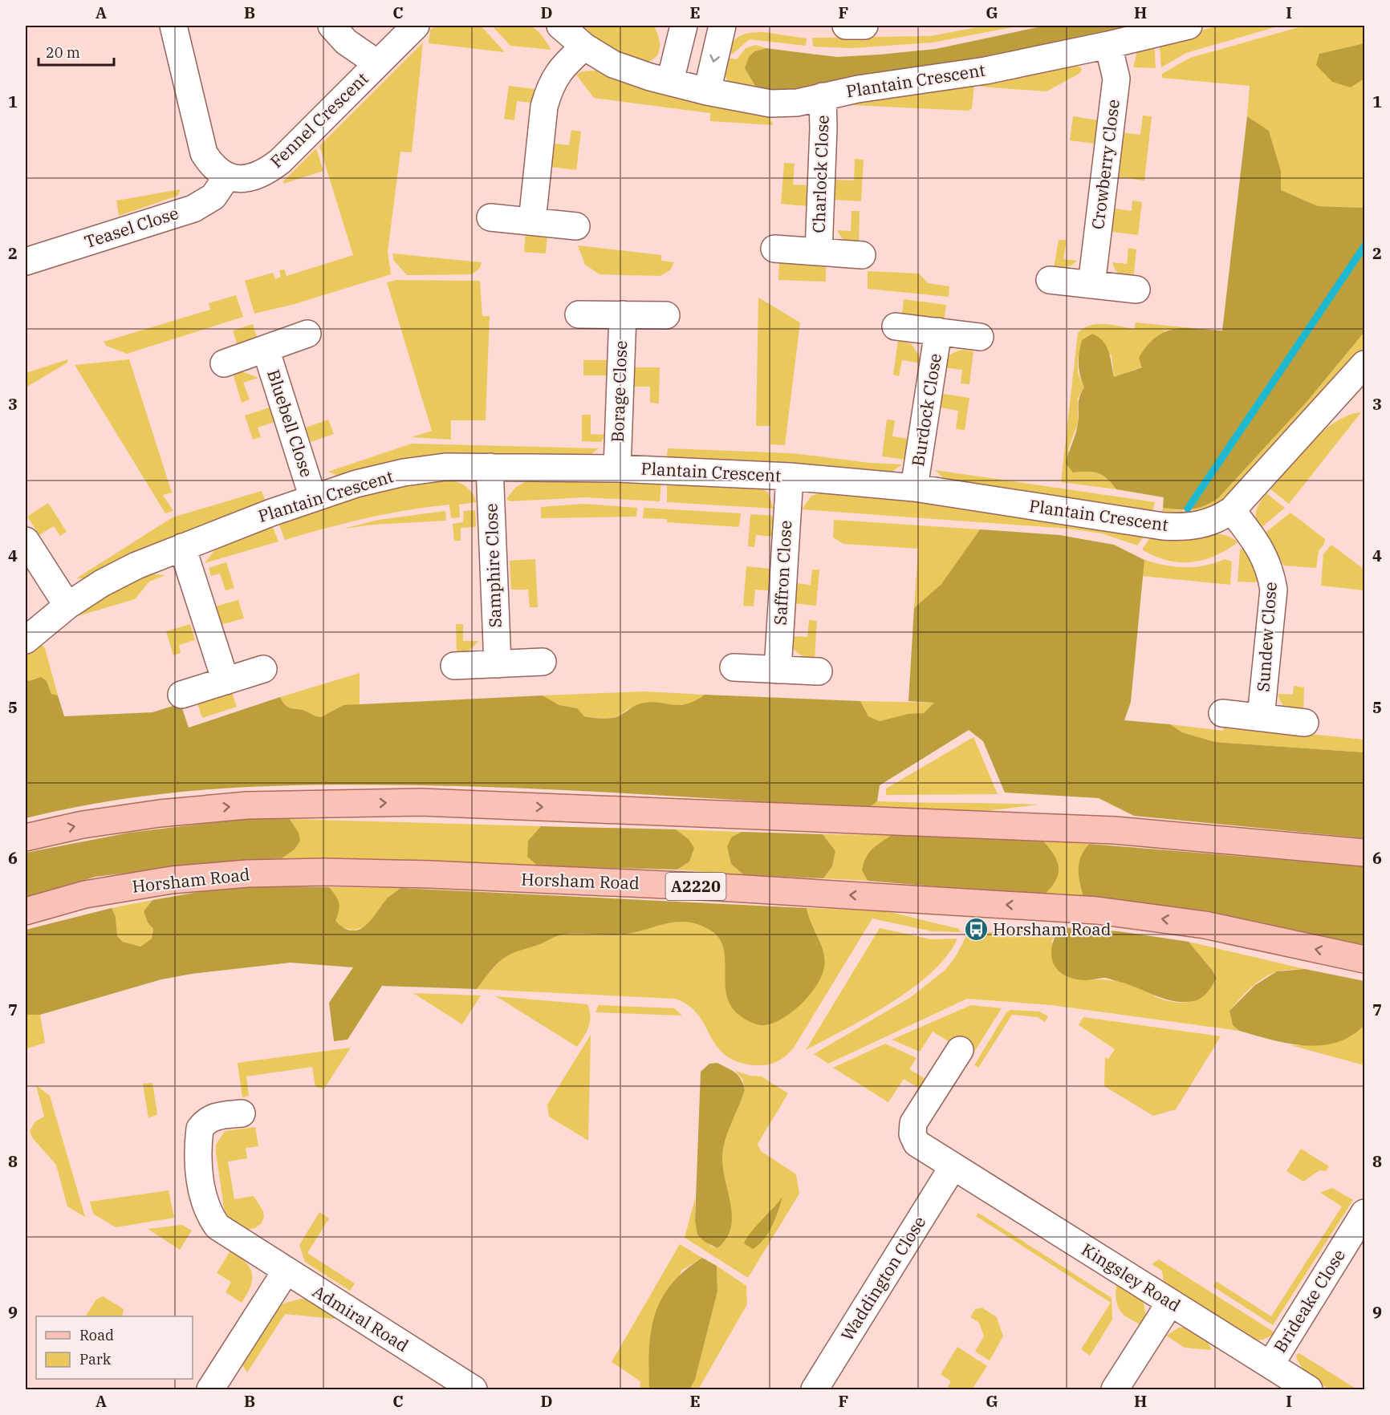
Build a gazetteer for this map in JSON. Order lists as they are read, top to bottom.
{
  "streets": {
    "main road": ["Horsham Road", "A2220"],
    "street": [
      "Plantain Crescent",
      "Fennel Crescent",
      "Crowberry Close",
      "Charlock Close",
      "Teasel Close",
      "Borage Close",
      "Burdock Close",
      "Bluebell Close",
      "Samphire Close",
      "Saffron Close",
      "Sundew Close",
      "Kingsley Road",
      "Waddington Close",
      "Brideake Close",
      "Admiral Road"
    ]
  },
  "crossings": [
    ["Plantain Crescent", "Crowberry Close"],
    ["Plantain Crescent", "Charlock Close"],
    ["Plantain Crescent", "Borage Close"],
    ["Plantain Crescent", "Burdock Close"],
    ["Plantain Crescent", "Bluebell Close"],
    ["Plantain Crescent", "Samphire Close"],
    ["Plantain Crescent", "Saffron Close"],
    ["Plantain Crescent", "Sundew Close"],
    ["Fennel Crescent", "Teasel Close"],
    ["Kingsley Road", "Waddington Close"],
    ["Kingsley Road", "Brideake Close"]
  ],
  "places": {
    "bus stop": ["Horsham Road"]
  },
  "legend": ["Road", "Park"],
  "scale_bar": "20 m",
  "grid": {
    "columns": [
      "A",
      "B",
      "C",
      "D",
      "E",
      "F",
      "G",
      "H",
      "I"
    ],
    "rows": [
      "1",
      "2",
      "3",
      "4",
      "5",
      "6",
      "7",
      "8",
      "9"
    ]
  }
}
